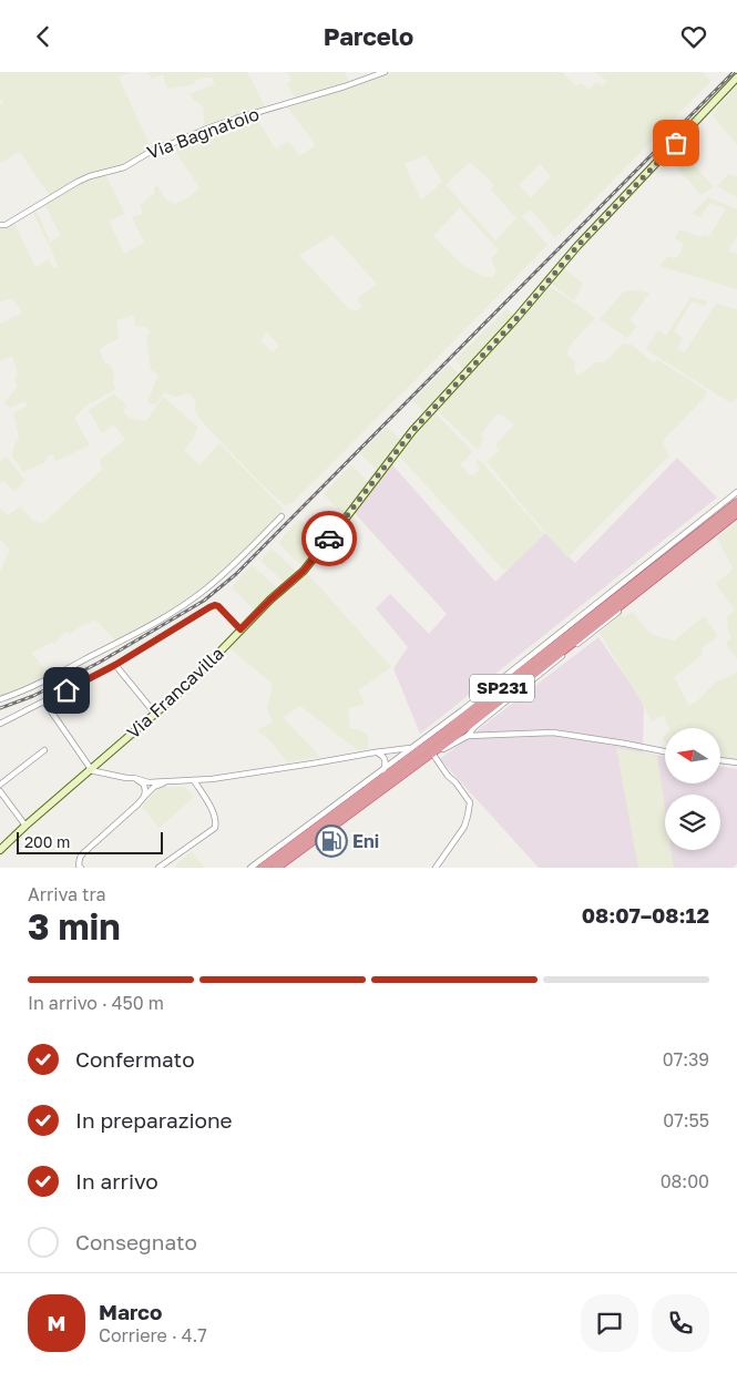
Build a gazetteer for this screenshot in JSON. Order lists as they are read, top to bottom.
{
  "streets": {
    "highway": ["SP231"],
    "street": ["Via Bagnatoio", "Via Francavilla"]
  },
  "places": {
    "fuel station": ["Eni"]
  },
  "scale_bar": "200 m",
  "north": "left",
  "page": {
    "header": "Parcelo",
    "scale": "200 m",
    "heading": ["3 min", "Arriva tra", "08:07–08:12"],
    "panel": ["Marco", "Corriere · 4.7"],
    "bar": "In arrivo · 450 m",
    "list": [
      ["Confermato", "07:39"],
      ["In preparazione", "07:55"],
      ["In arrivo", "08:00"],
      "Consegnato"
    ],
    "round": "M"
  }
}
